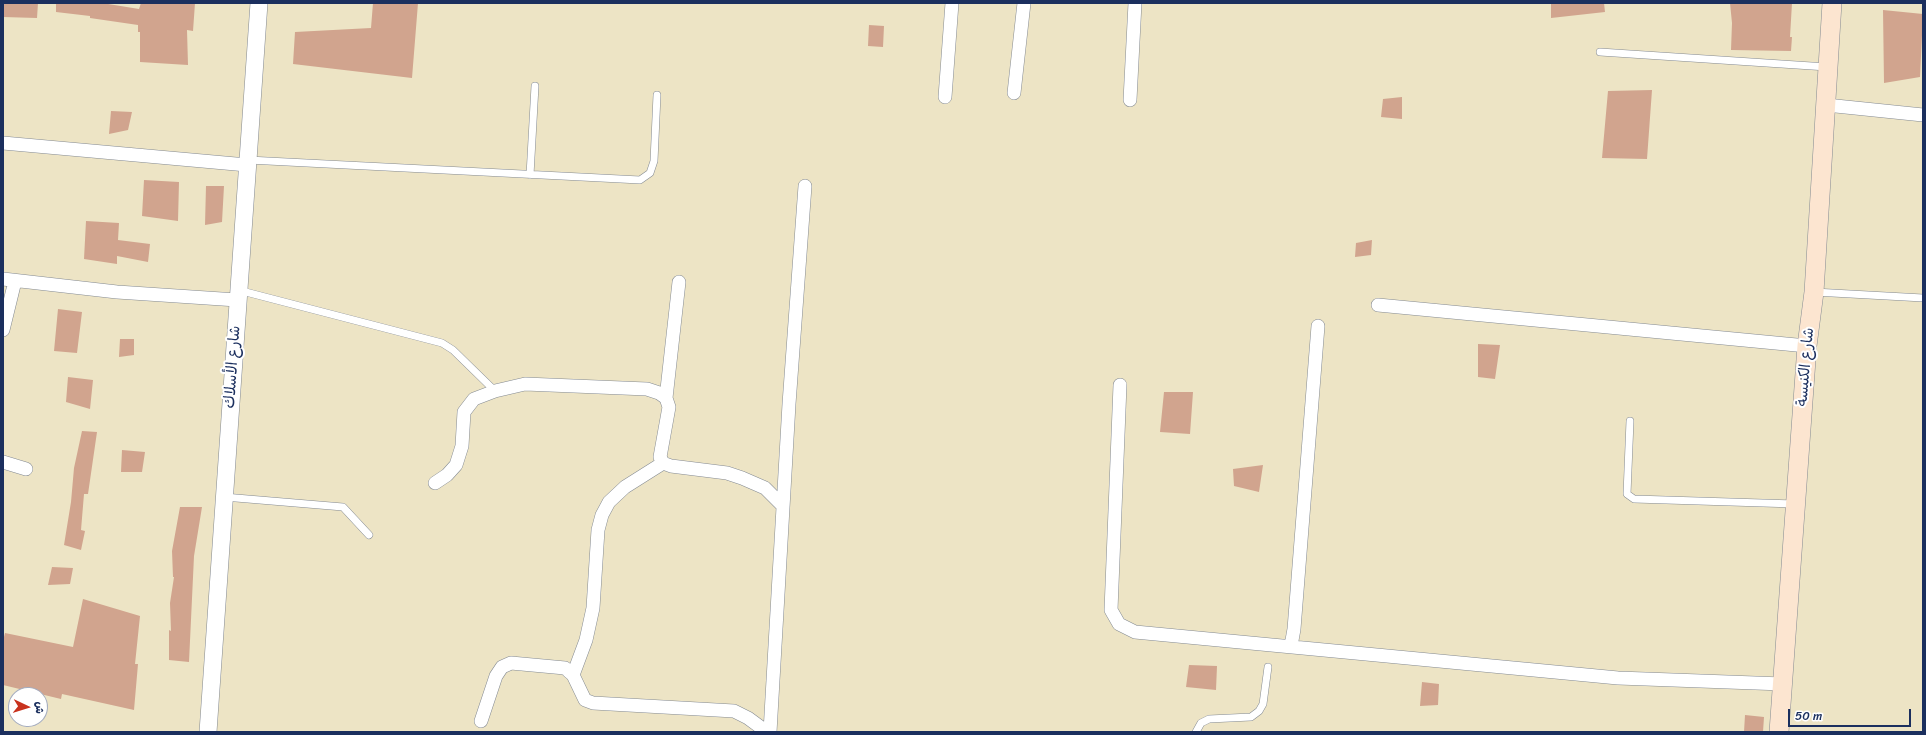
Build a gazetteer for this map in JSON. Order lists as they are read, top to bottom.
{
  "streets": {
    "main road": ["شارع الكنيسة"],
    "street": ["شارع الأسلاك"]
  },
  "scale_bar": "50 m",
  "north": "right"
}
